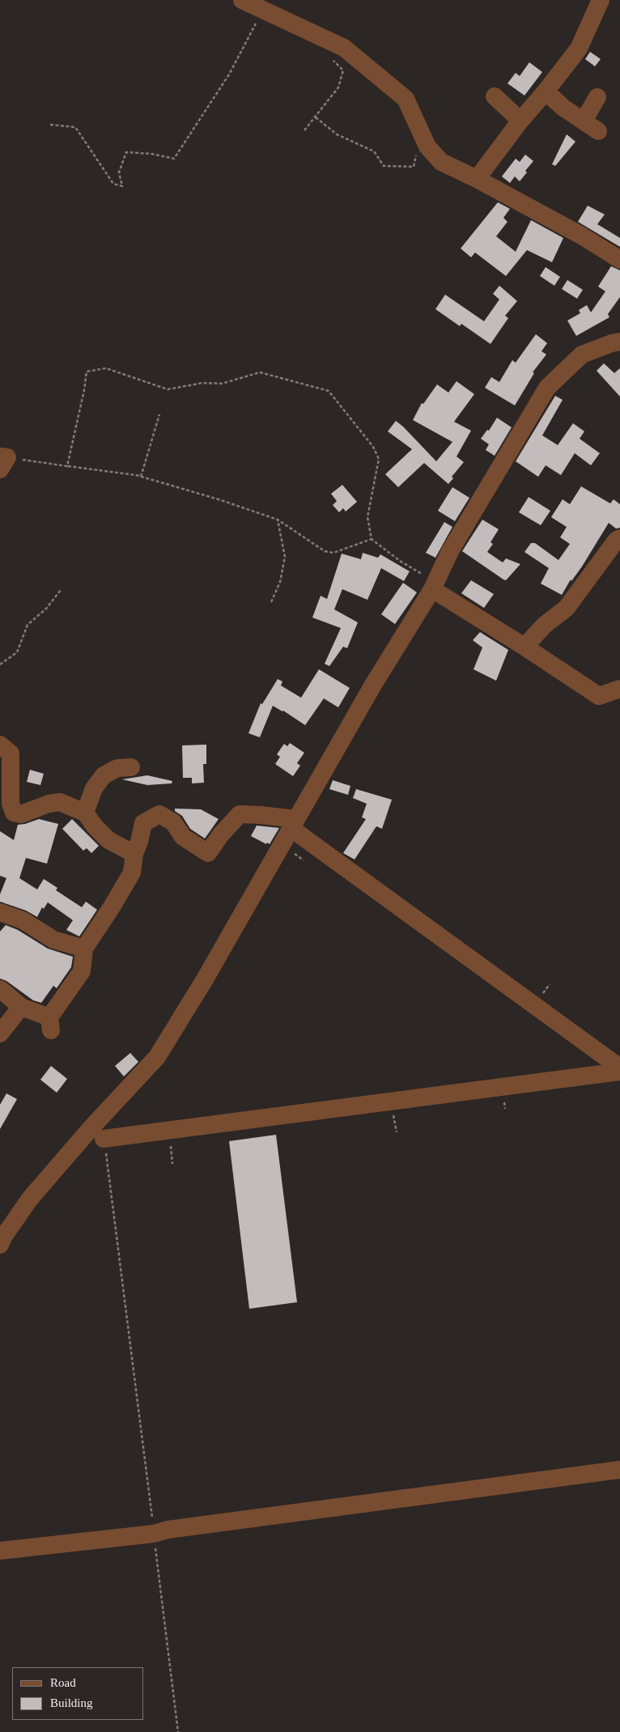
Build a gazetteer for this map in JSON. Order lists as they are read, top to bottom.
{
  "legend": ["Road", "Building"]
}
